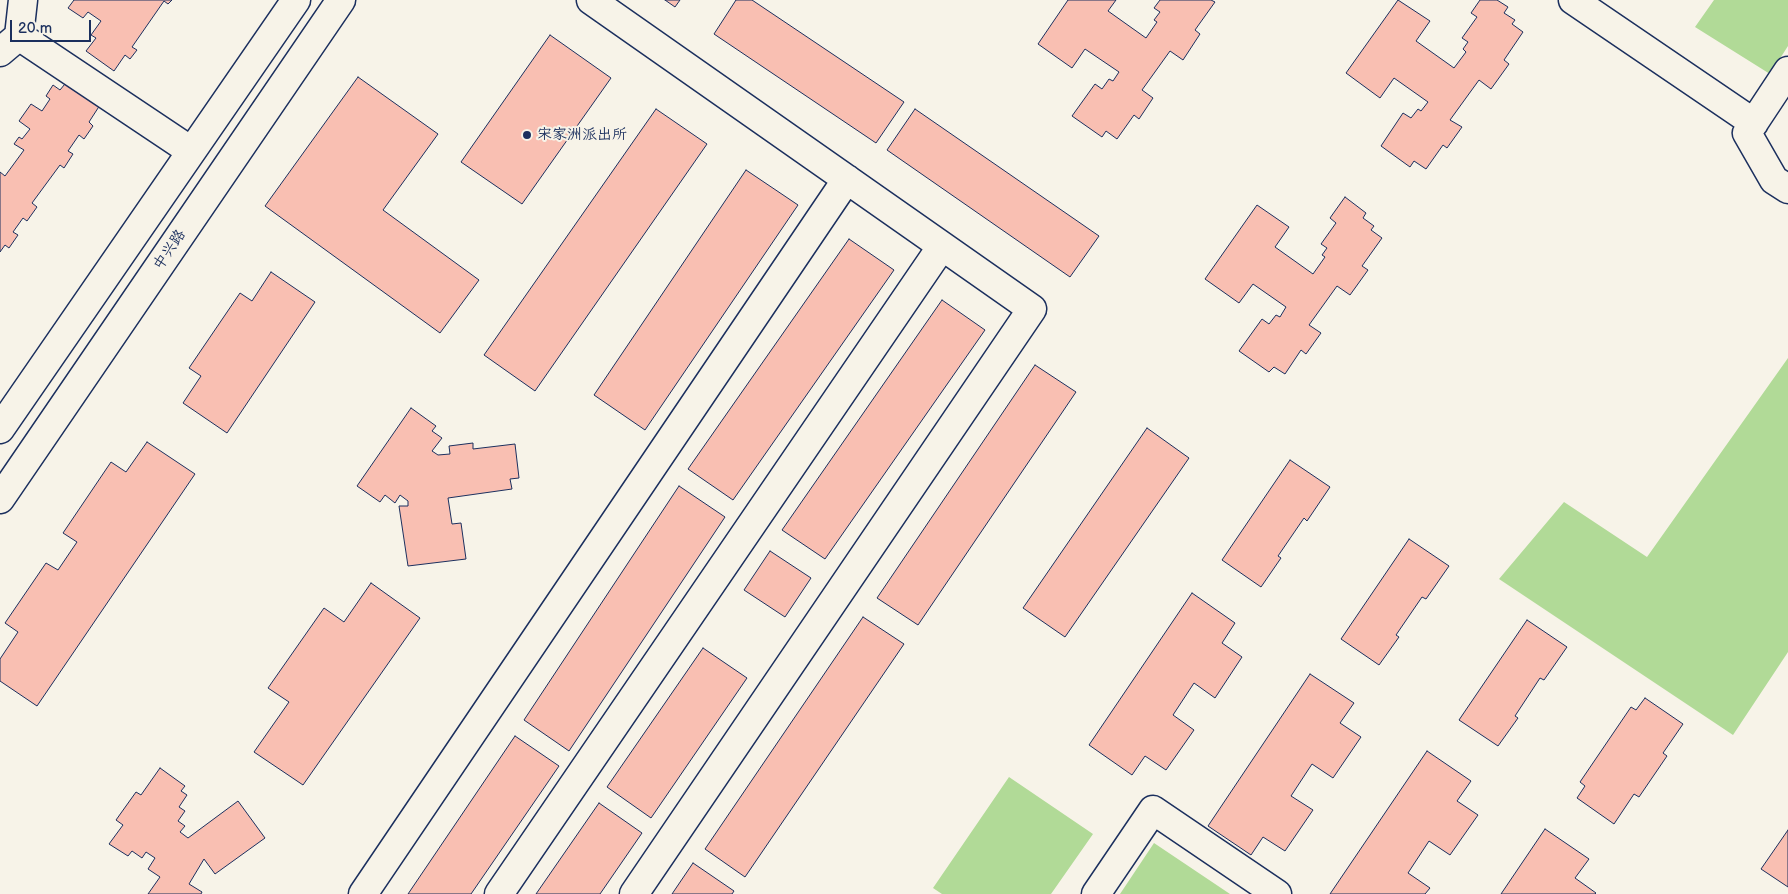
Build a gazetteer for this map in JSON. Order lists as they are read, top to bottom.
{
  "streets": {
    "street": ["中兴路"]
  },
  "places": ["宋家洲派出所"],
  "scale_bar": "20 m"
}
